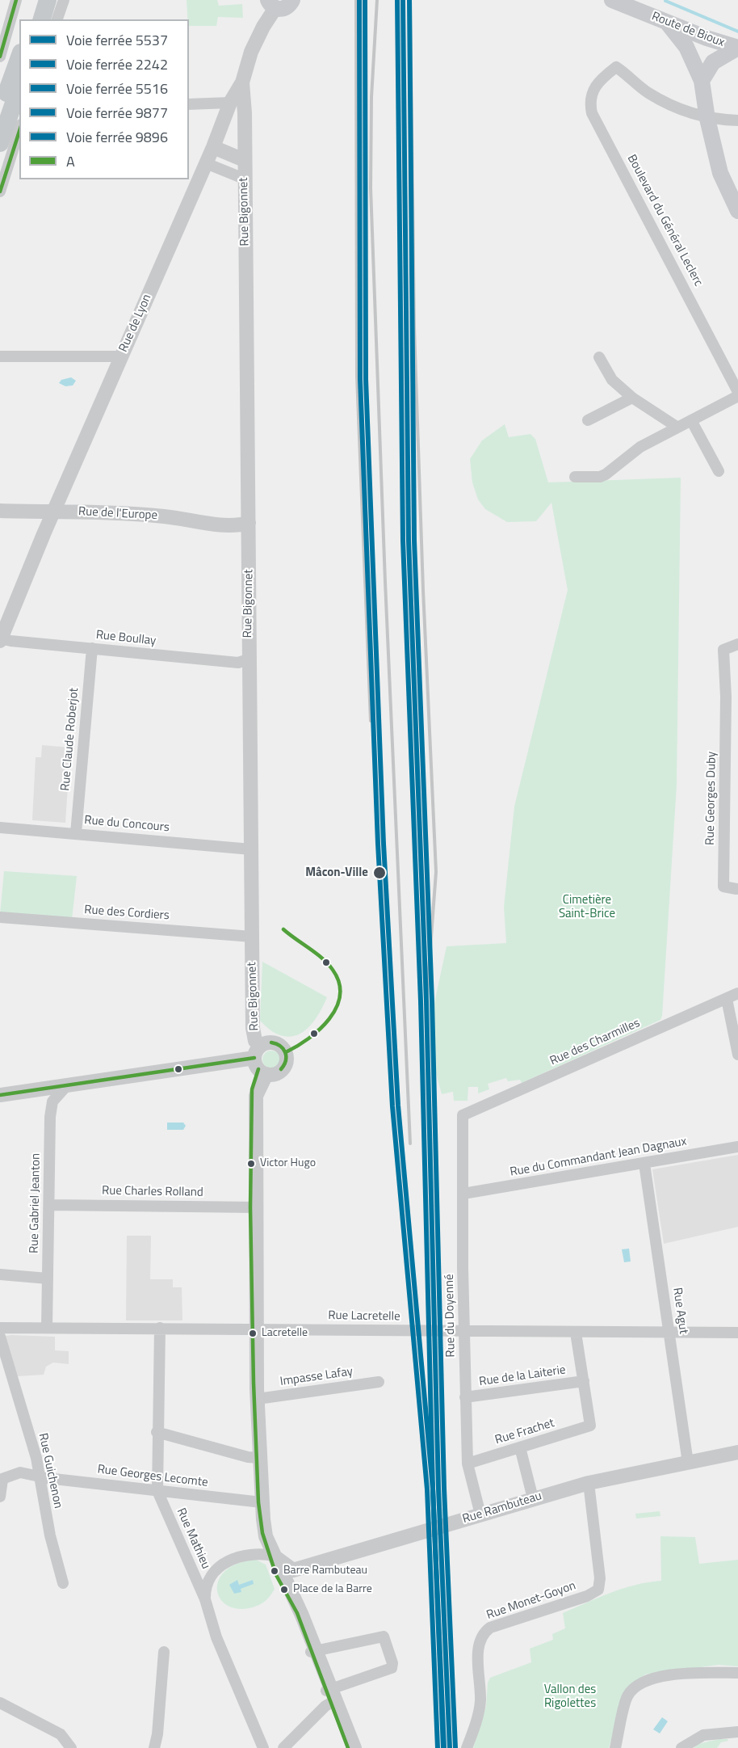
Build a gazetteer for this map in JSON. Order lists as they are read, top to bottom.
{
  "streets": {
    "main road": ["Route de Bioux"],
    "street": [
      "Rue Bigonnet",
      "Boulevard du Général Leclerc",
      "Rue de Lyon",
      "Rue de l'Europe",
      "Rue Boullay",
      "Rue Claude Roberjot",
      "Rue Georges Duby",
      "Rue du Concours",
      "Rue des Cordiers",
      "Rue des Charmilles",
      "Rue du Commandant Jean Dagnaux",
      "Rue Charles Rolland",
      "Rue Gabriel Jeanton",
      "Rue Agut",
      "Rue du Doyenné",
      "Rue Lacretelle",
      "Rue de la Laiterie",
      "Impasse Lafay",
      "Rue Frachet",
      "Rue Guichenon",
      "Rue Georges Lecomte",
      "Rue Rambuteau",
      "Rue Mathieu",
      "Rue Monet-Goyon"
    ]
  },
  "crossings": [
    ["Rue Bigonnet", "Rue de Lyon"],
    ["Rue Bigonnet", "Rue de l'Europe"],
    ["Rue Bigonnet", "Rue Boullay"],
    ["Rue Bigonnet", "Rue du Concours"],
    ["Rue Bigonnet", "Rue des Cordiers"],
    ["Rue de Lyon", "Rue de l'Europe"],
    ["Rue de Lyon", "Rue Boullay"],
    ["Rue Boullay", "Rue Claude Roberjot"],
    ["Rue Claude Roberjot", "Rue du Concours"],
    ["Rue des Charmilles", "Rue du Doyenné"],
    ["Rue du Commandant Jean Dagnaux", "Rue Agut"],
    ["Rue du Commandant Jean Dagnaux", "Rue du Doyenné"],
    ["Rue Charles Rolland", "Rue Gabriel Jeanton"],
    ["Rue Gabriel Jeanton", "Rue Lacretelle"],
    ["Rue Agut", "Rue Lacretelle"],
    ["Rue Agut", "Rue Rambuteau"],
    ["Rue du Doyenné", "Rue Lacretelle"],
    ["Rue du Doyenné", "Rue de la Laiterie"],
    ["Rue du Doyenné", "Rue Frachet"],
    ["Rue du Doyenné", "Rue Rambuteau"],
    ["Rue Lacretelle", "Rue Mathieu"],
    ["Rue de la Laiterie", "Rue Frachet"],
    ["Rue Guichenon", "Rue Georges Lecomte"],
    ["Rue Georges Lecomte", "Rue Mathieu"],
    ["Rue Rambuteau", "Rue Monet-Goyon"]
  ],
  "parks": ["Cimetière Saint-Brice", "Vallon des Rigolettes"],
  "places": [
    "Mâcon-Ville",
    "Victor Hugo",
    "Lacretelle",
    "Barre Rambuteau",
    "Place de la Barre"
  ],
  "lines": [
    "rail line 5537",
    "rail line 2242",
    "rail line 5516",
    "rail line 9877",
    "rail line 9896",
    "transit line A"
  ],
  "legend": [
    "Voie ferrée 5537",
    "Voie ferrée 2242",
    "Voie ferrée 5516",
    "Voie ferrée 9877",
    "Voie ferrée 9896",
    "A"
  ]
}
